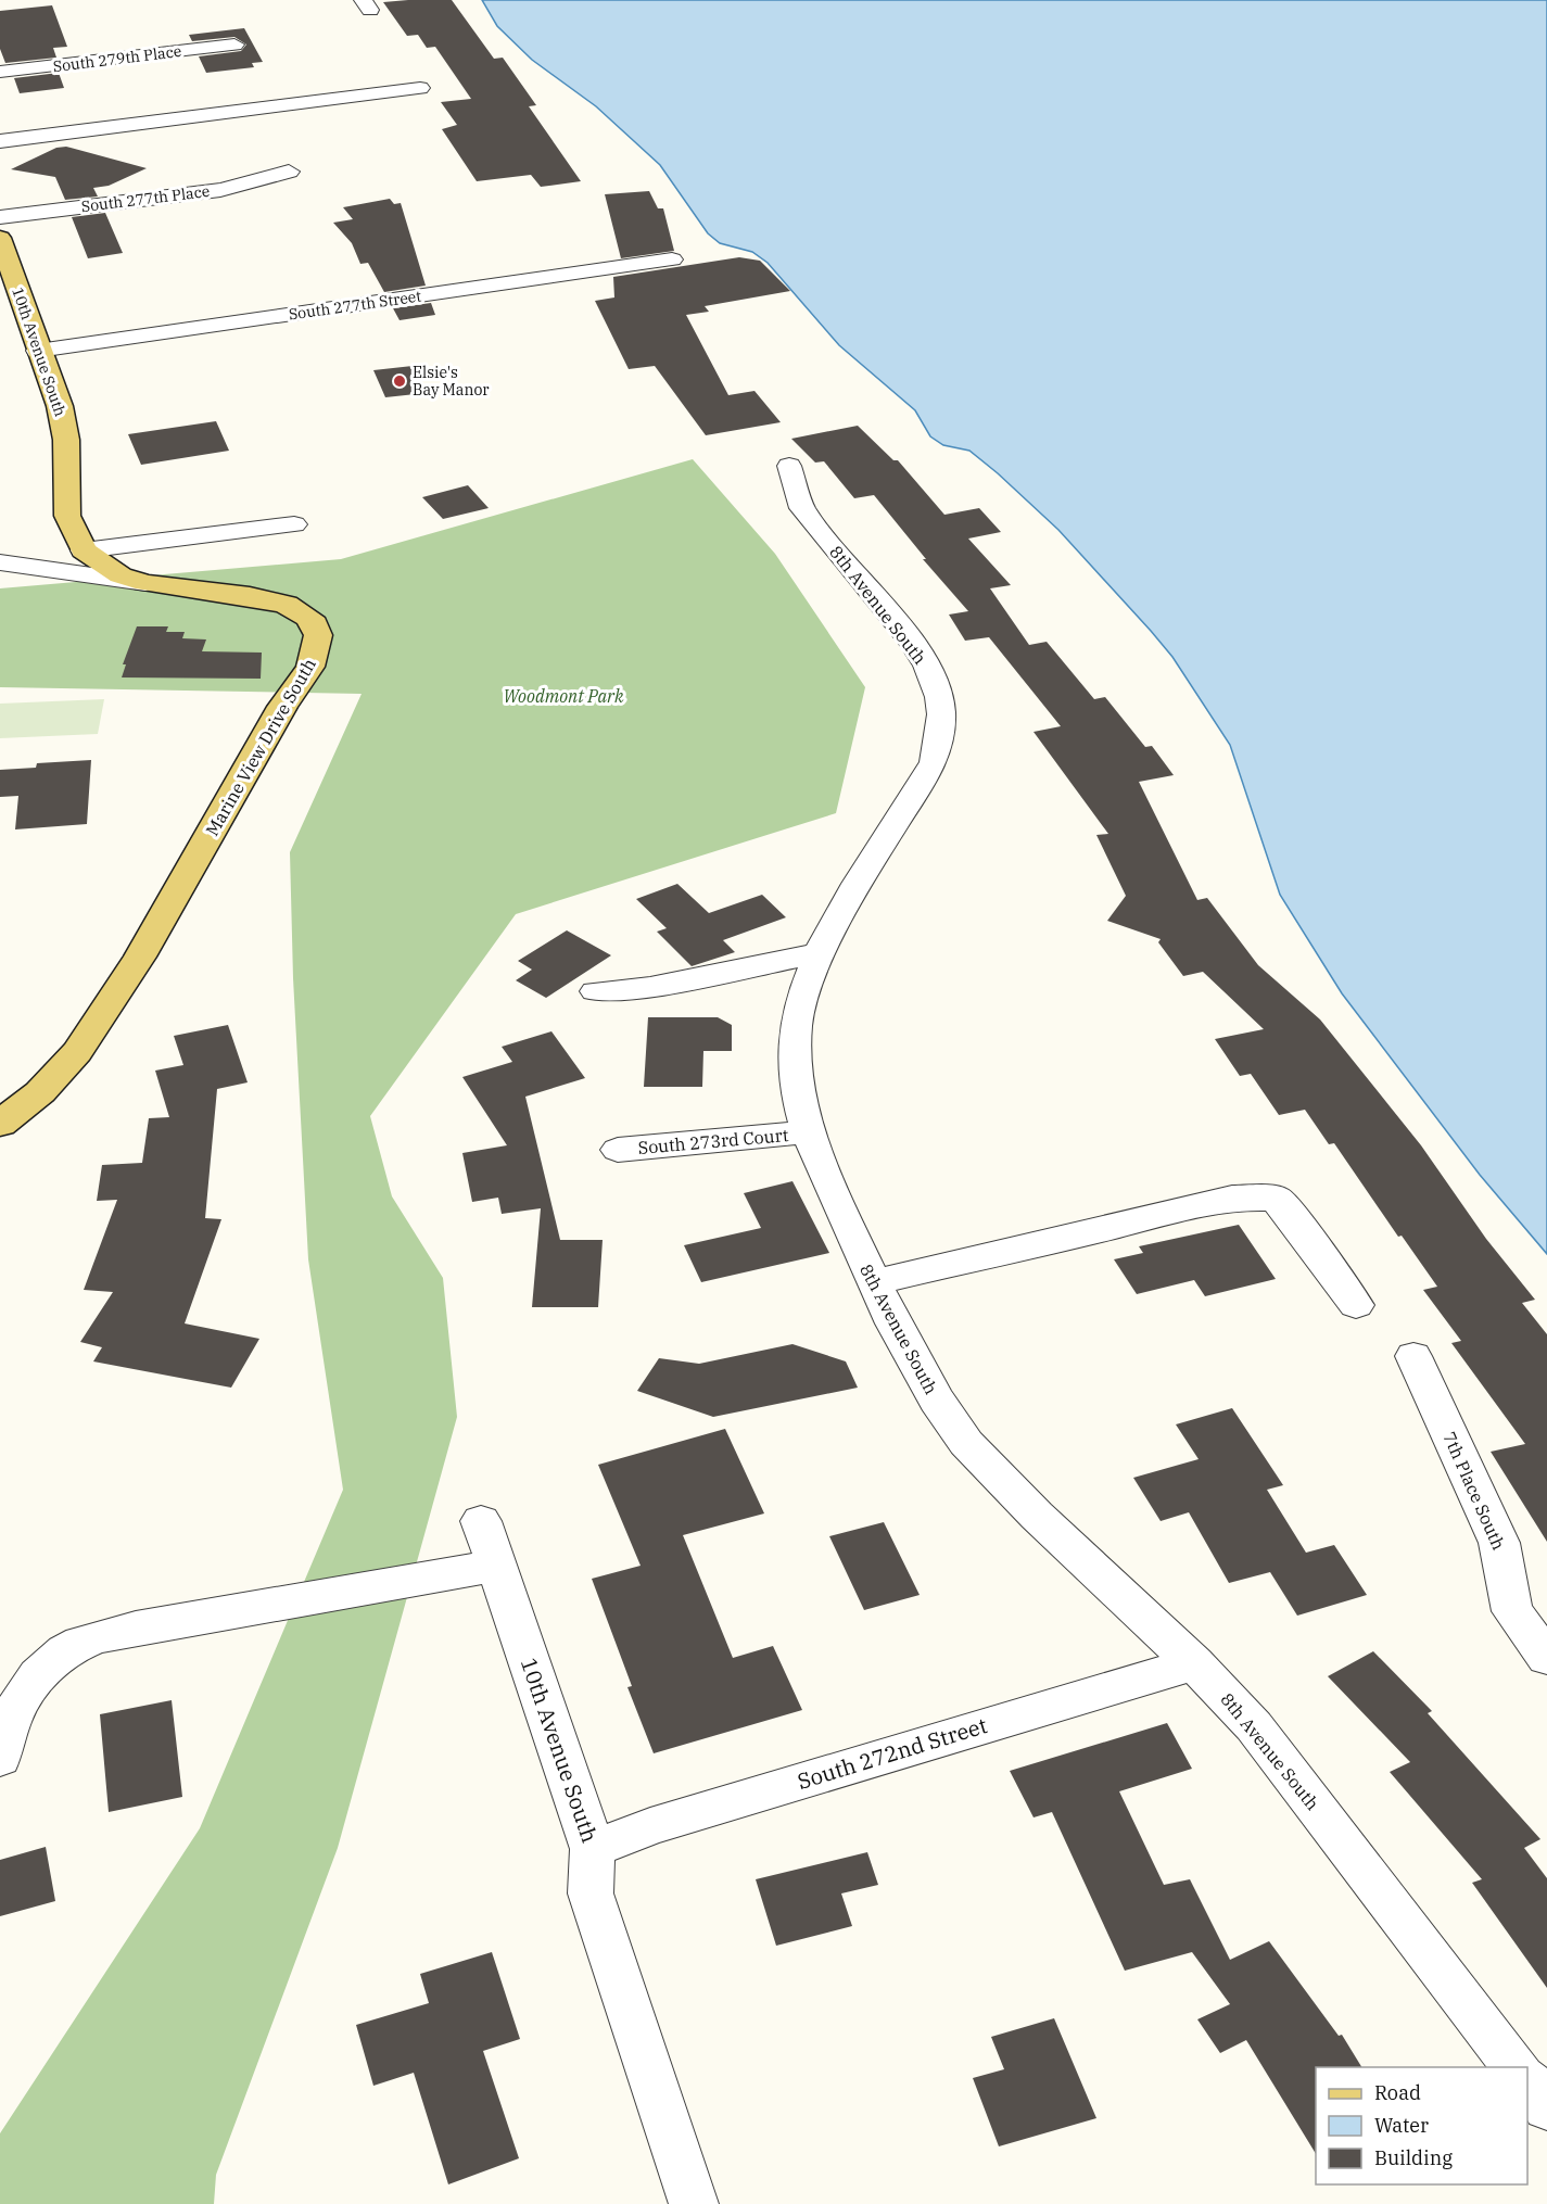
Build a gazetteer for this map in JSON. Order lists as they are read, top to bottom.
{
  "streets": {
    "main road": ["10th Avenue South", "Marine View Drive South"],
    "street": [
      "South 279th Place",
      "South 277th Place",
      "South 277th Street",
      "8th Avenue South",
      "South 273rd Court",
      "7th Place South",
      "South 272nd Street"
    ]
  },
  "crossings": [
    ["South 277th Street", "10th Avenue South"],
    ["10th Avenue South", "South 272nd Street"],
    ["8th Avenue South", "South 273rd Court"],
    ["8th Avenue South", "South 272nd Street"]
  ],
  "parks": ["Woodmont Park"],
  "places": ["Elsie's Bay Manor"],
  "legend": ["Road", "Water", "Building"]
}
